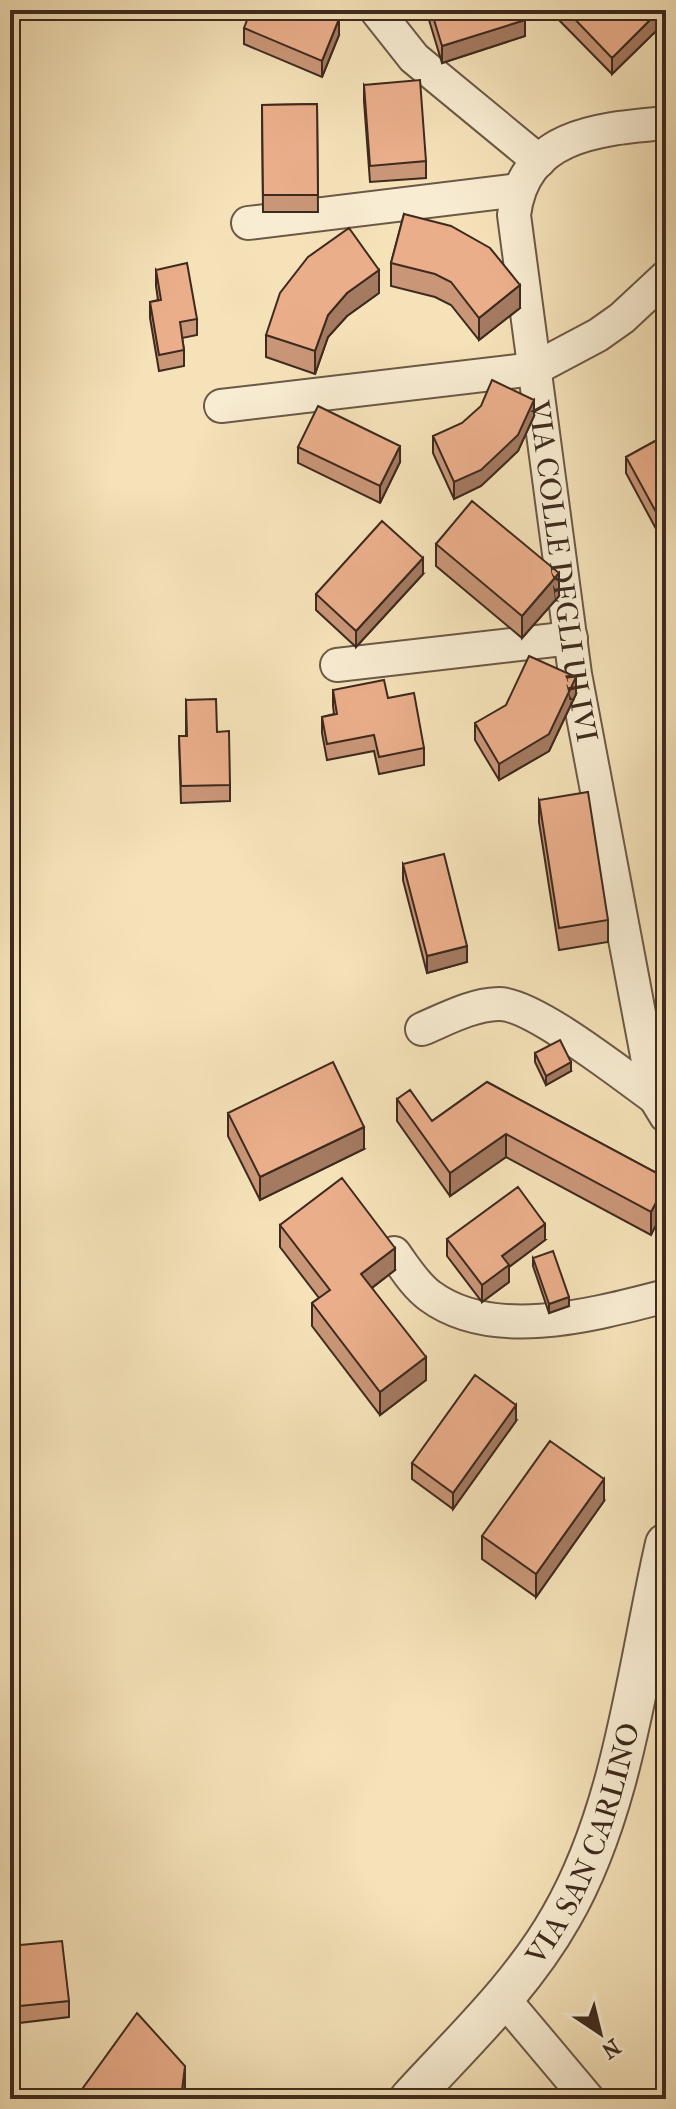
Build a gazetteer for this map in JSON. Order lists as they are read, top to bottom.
{
  "streets": {
    "street": ["VIA COLLE DEGLI ULIVI", "VIA SAN CARLINO"]
  },
  "north": "bottom right"
}
